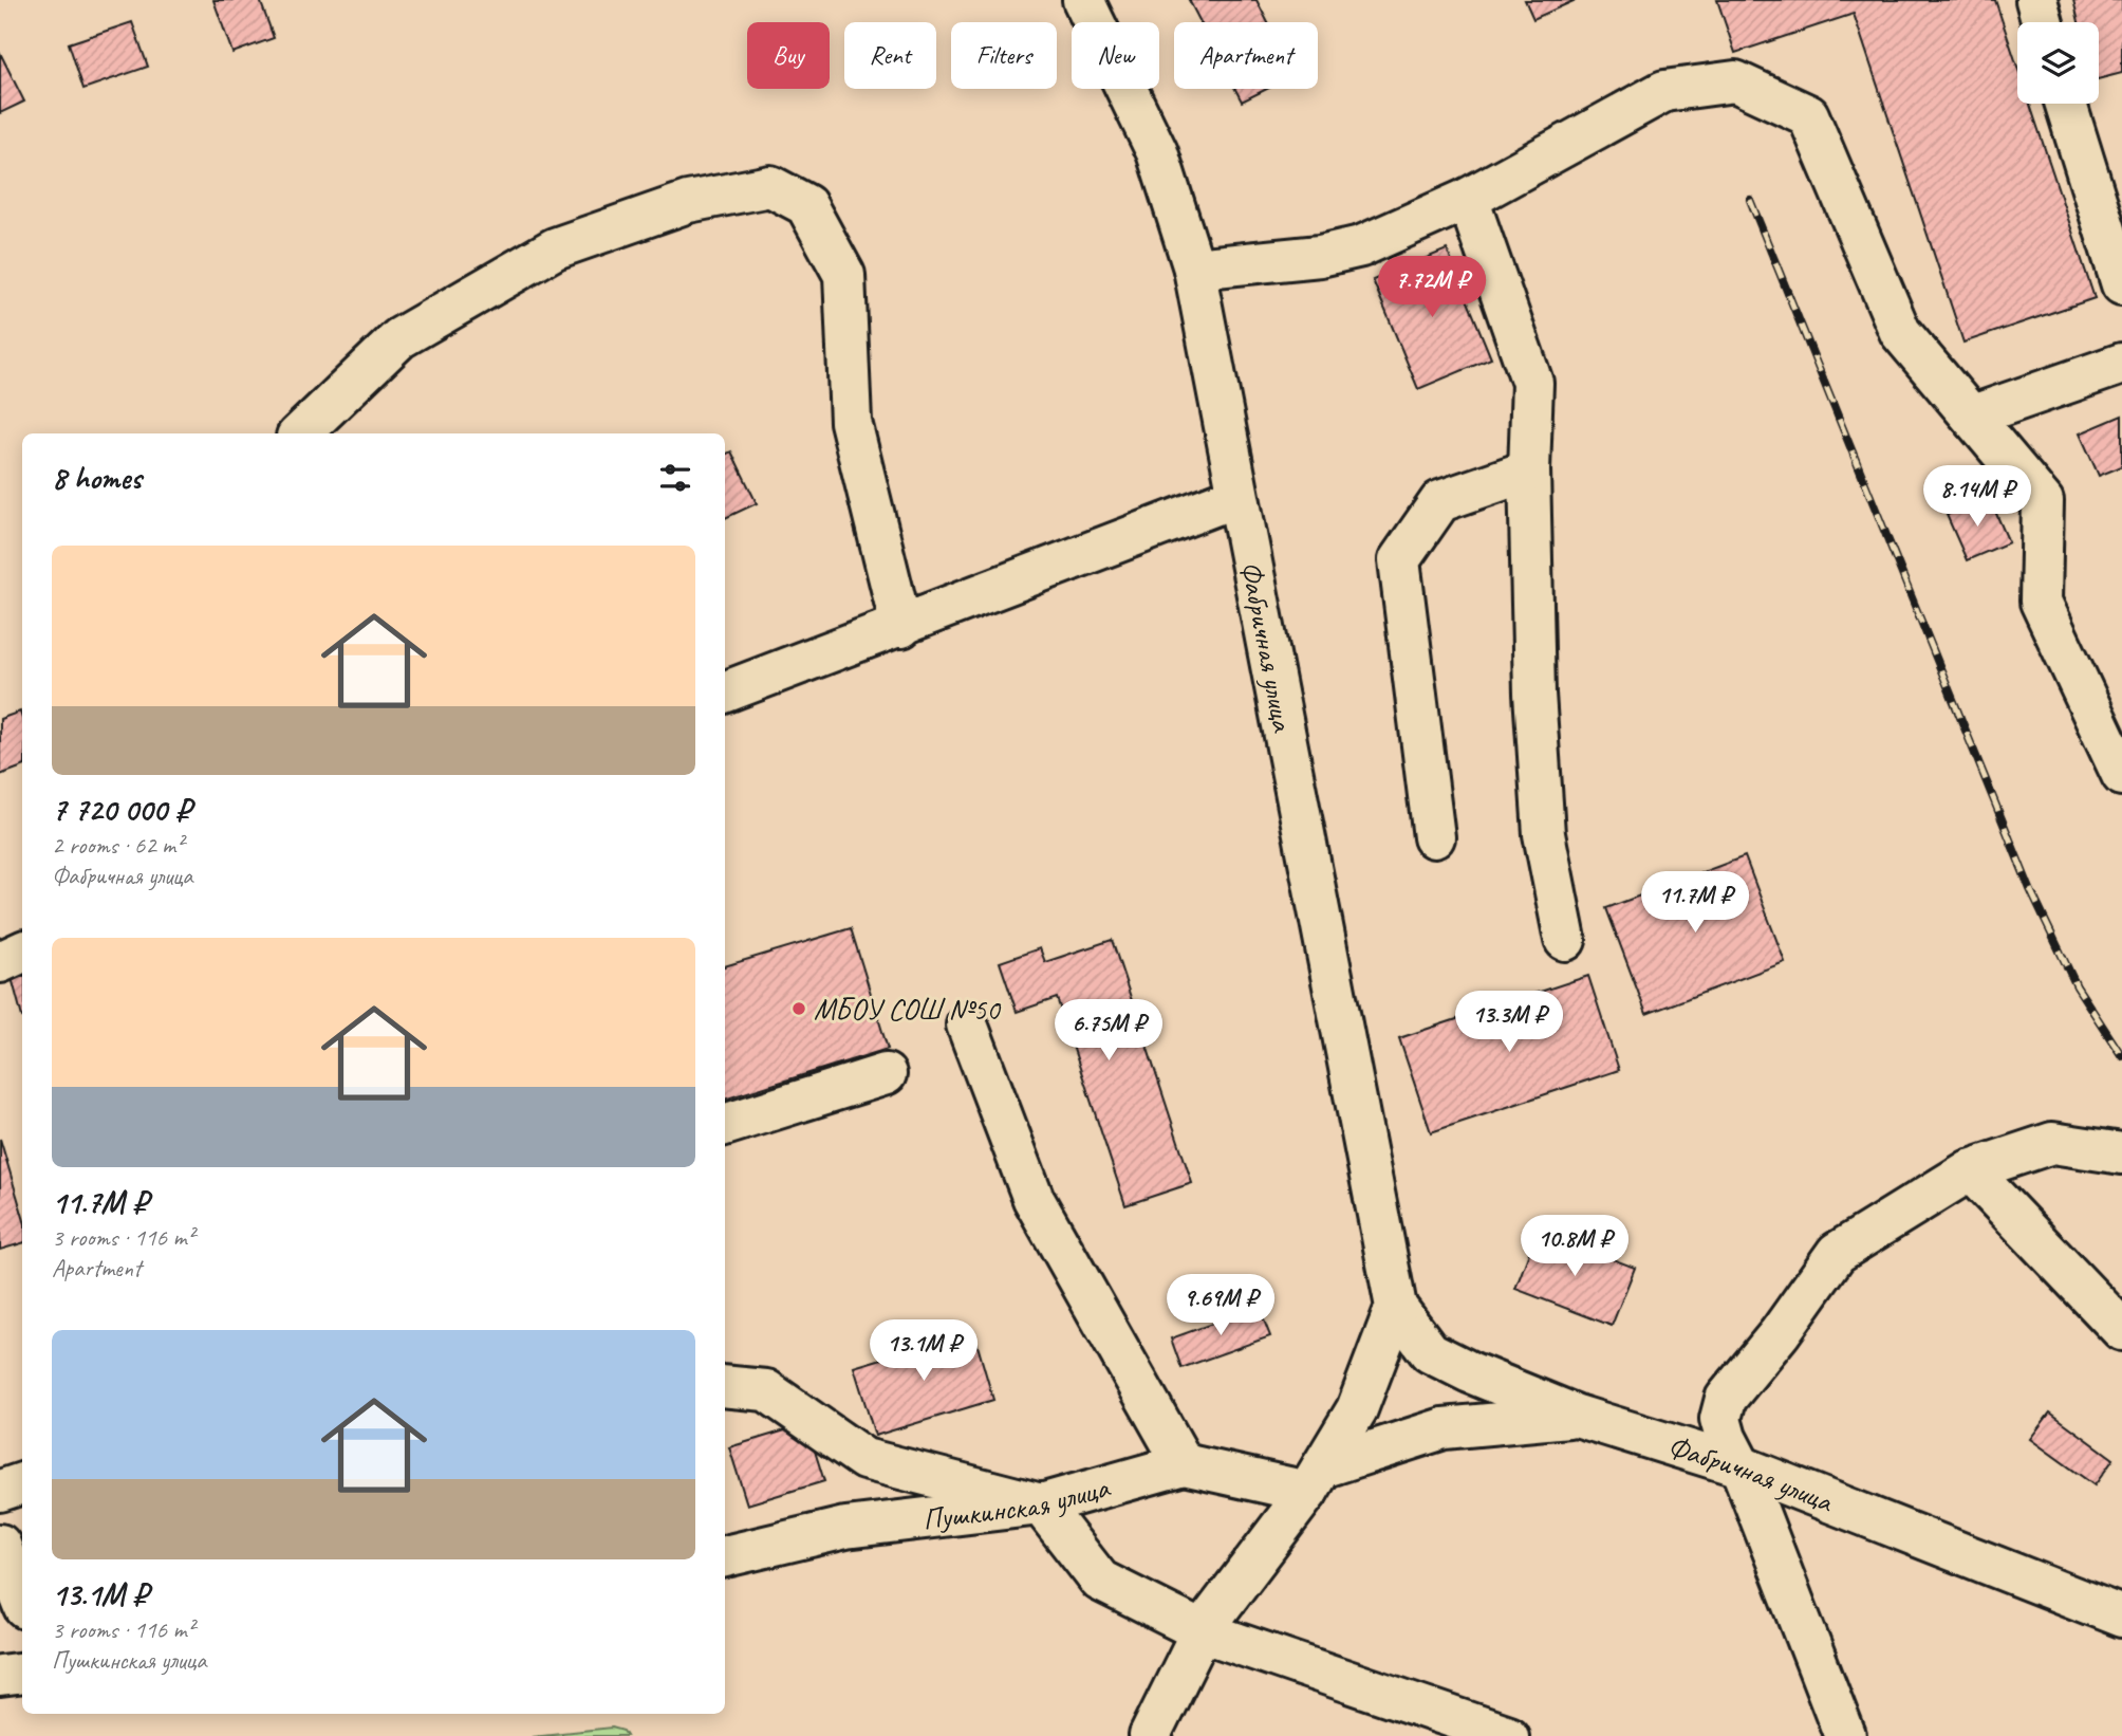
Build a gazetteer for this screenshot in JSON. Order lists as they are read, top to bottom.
{
  "streets": {
    "street": ["Фабричная улица", "Пушкинская улица"]
  },
  "places": ["МБОУ СОШ №50"],
  "page": {
    "chip": [
      "Buy",
      "Rent",
      "Filters",
      "New",
      "Apartment"
    ],
    "price": [
      "7.72M ₽",
      "8.14M ₽",
      "11.7M ₽",
      "13.3M ₽",
      "6.75M ₽",
      "10.8M ₽",
      "9.69M ₽",
      "13.1M ₽"
    ],
    "heading": "8 homes",
    "list": [
      {
        "name": "7 720 000 ₽",
        "note": "2 rooms · 62 m² · Фабричная улица"
      },
      {
        "name": "11.7M ₽",
        "note": "3 rooms · 116 m² · Apartment"
      },
      {
        "name": "13.1M ₽",
        "note": "3 rooms · 116 m² · Пушкинская улица"
      }
    ]
  }
}
